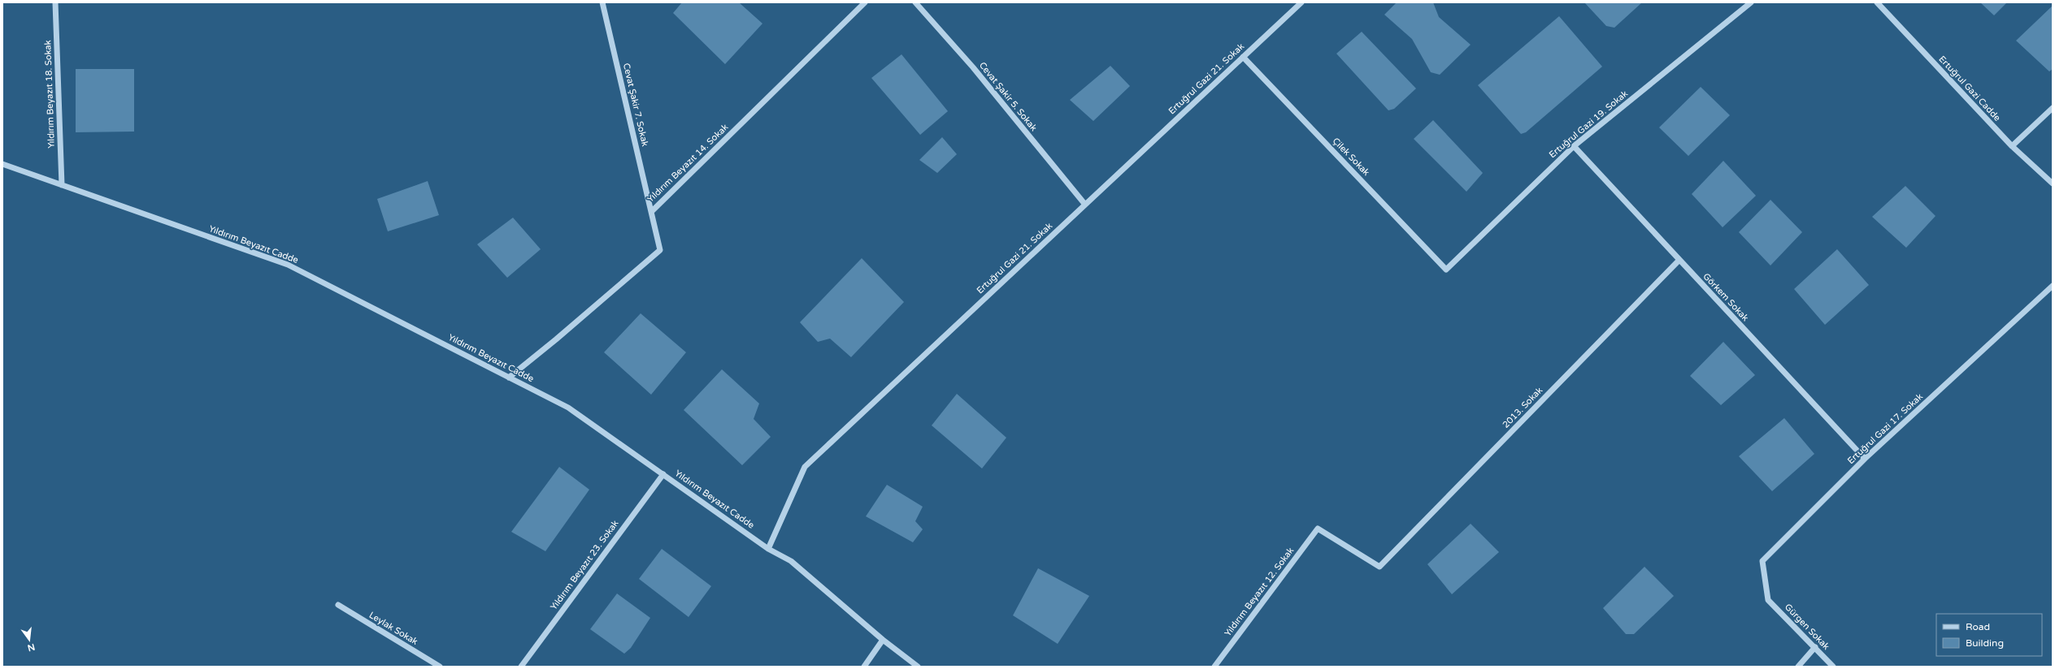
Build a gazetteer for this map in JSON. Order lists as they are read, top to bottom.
{
  "streets": {
    "street": [
      "Ertuğrul Gazi 21. Sokak",
      "Ertuğrul Gazi Cadde",
      "Yıldırım Beyazıt 18. Sokak",
      "Cevat Şakir 5. Sokak",
      "Cevat Şakir 7. Sokak",
      "Ertuğrul Gazi 19. Sokak",
      "Çilek Sokak",
      "Yıldırım Beyazıt 14. Sokak",
      "Yıldırım Beyazıt Cadde",
      "Görkem Sokak",
      "2013. Sokak",
      "Ertuğrul Gazi 17. Sokak",
      "Yıldırım Beyazıt 23. Sokak",
      "Yıldırım Beyazıt 12. Sokak",
      "Gürgen Sokak",
      "Leylak Sokak"
    ]
  },
  "crossings": [
    ["Ertuğrul Gazi 21. Sokak", "Cevat Şakir 5. Sokak"],
    ["Ertuğrul Gazi 21. Sokak", "Çilek Sokak"],
    ["Ertuğrul Gazi 21. Sokak", "Yıldırım Beyazıt Cadde"],
    ["Yıldırım Beyazıt 18. Sokak", "Yıldırım Beyazıt Cadde"],
    ["Cevat Şakir 7. Sokak", "Yıldırım Beyazıt 14. Sokak"],
    ["Ertuğrul Gazi 19. Sokak", "Çilek Sokak"],
    ["Ertuğrul Gazi 19. Sokak", "Görkem Sokak"],
    ["Yıldırım Beyazıt 14. Sokak", "Yıldırım Beyazıt Cadde"],
    ["Yıldırım Beyazıt Cadde", "Yıldırım Beyazıt 23. Sokak"],
    ["Görkem Sokak", "2013. Sokak"],
    ["Görkem Sokak", "Ertuğrul Gazi 17. Sokak"],
    ["2013. Sokak", "Yıldırım Beyazıt 12. Sokak"],
    ["Ertuğrul Gazi 17. Sokak", "Gürgen Sokak"]
  ],
  "legend": ["Road", "Building"],
  "north": "bottom"
}
